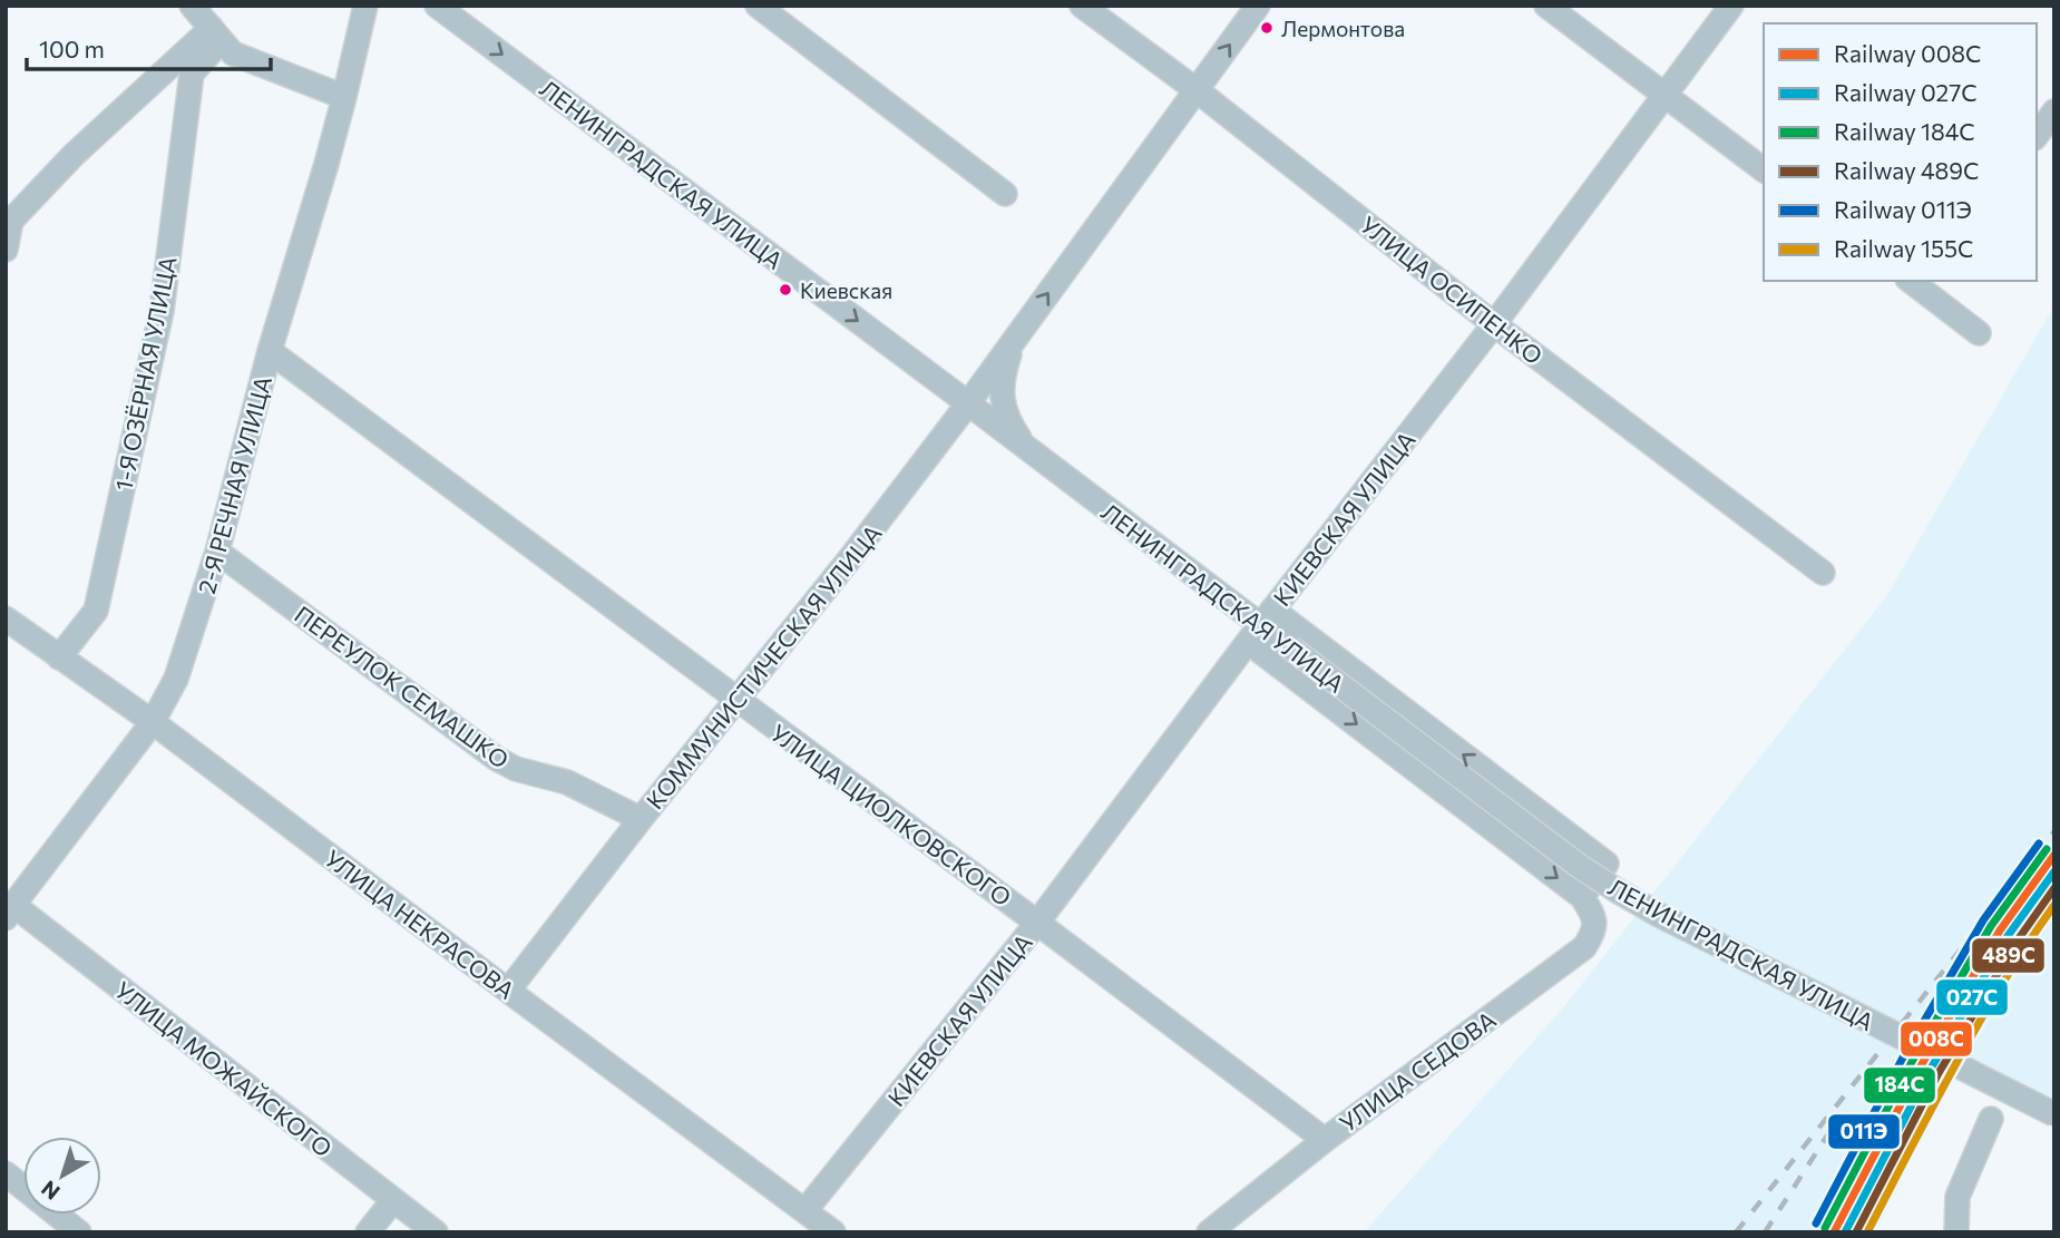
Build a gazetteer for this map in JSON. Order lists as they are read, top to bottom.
{
  "streets": {
    "street": [
      "ЛЕНИНГРАДСКАЯ УЛИЦА",
      "УЛИЦА ОСИПЕНКО",
      "1-Я ОЗЁРНАЯ УЛИЦА",
      "2-Я РЕЧНАЯ УЛИЦА",
      "КИЕВСКАЯ УЛИЦА",
      "КОММУНИСТИЧЕСКАЯ УЛИЦА",
      "ПЕРЕУЛОК СЕМАШКО",
      "УЛИЦА ЦИОЛКОВСКОГО",
      "УЛИЦА НЕКРАСОВА",
      "УЛИЦА МОЖАЙСКОГО",
      "УЛИЦА СЕДОВА"
    ]
  },
  "crossings": [
    ["ЛЕНИНГРАДСКАЯ УЛИЦА", "КИЕВСКАЯ УЛИЦА"],
    ["ЛЕНИНГРАДСКАЯ УЛИЦА", "КОММУНИСТИЧЕСКАЯ УЛИЦА"],
    ["УЛИЦА ОСИПЕНКО", "КИЕВСКАЯ УЛИЦА"],
    ["УЛИЦА ОСИПЕНКО", "КОММУНИСТИЧЕСКАЯ УЛИЦА"],
    ["1-Я ОЗЁРНАЯ УЛИЦА", "УЛИЦА НЕКРАСОВА"],
    ["2-Я РЕЧНАЯ УЛИЦА", "ПЕРЕУЛОК СЕМАШКО"],
    ["2-Я РЕЧНАЯ УЛИЦА", "УЛИЦА ЦИОЛКОВСКОГО"],
    ["2-Я РЕЧНАЯ УЛИЦА", "УЛИЦА НЕКРАСОВА"],
    ["2-Я РЕЧНАЯ УЛИЦА", "УЛИЦА МОЖАЙСКОГО"],
    ["КИЕВСКАЯ УЛИЦА", "УЛИЦА ЦИОЛКОВСКОГО"],
    ["КИЕВСКАЯ УЛИЦА", "УЛИЦА НЕКРАСОВА"],
    ["КОММУНИСТИЧЕСКАЯ УЛИЦА", "ПЕРЕУЛОК СЕМАШКО"],
    ["КОММУНИСТИЧЕСКАЯ УЛИЦА", "УЛИЦА ЦИОЛКОВСКОГО"],
    ["КОММУНИСТИЧЕСКАЯ УЛИЦА", "УЛИЦА НЕКРАСОВА"],
    ["УЛИЦА ЦИОЛКОВСКОГО", "УЛИЦА СЕДОВА"]
  ],
  "places": ["Лермонтова", "Киевская"],
  "lines": [
    "rail line 011Э",
    "rail line 184С",
    "rail line 008С",
    "rail line 027С",
    "rail line 489С",
    "rail line 155С"
  ],
  "legend": [
    "Railway 008С",
    "Railway 027С",
    "Railway 184С",
    "Railway 489С",
    "Railway 011Э",
    "Railway 155С"
  ],
  "scale_bar": "100 m",
  "north": "bottom left"
}
